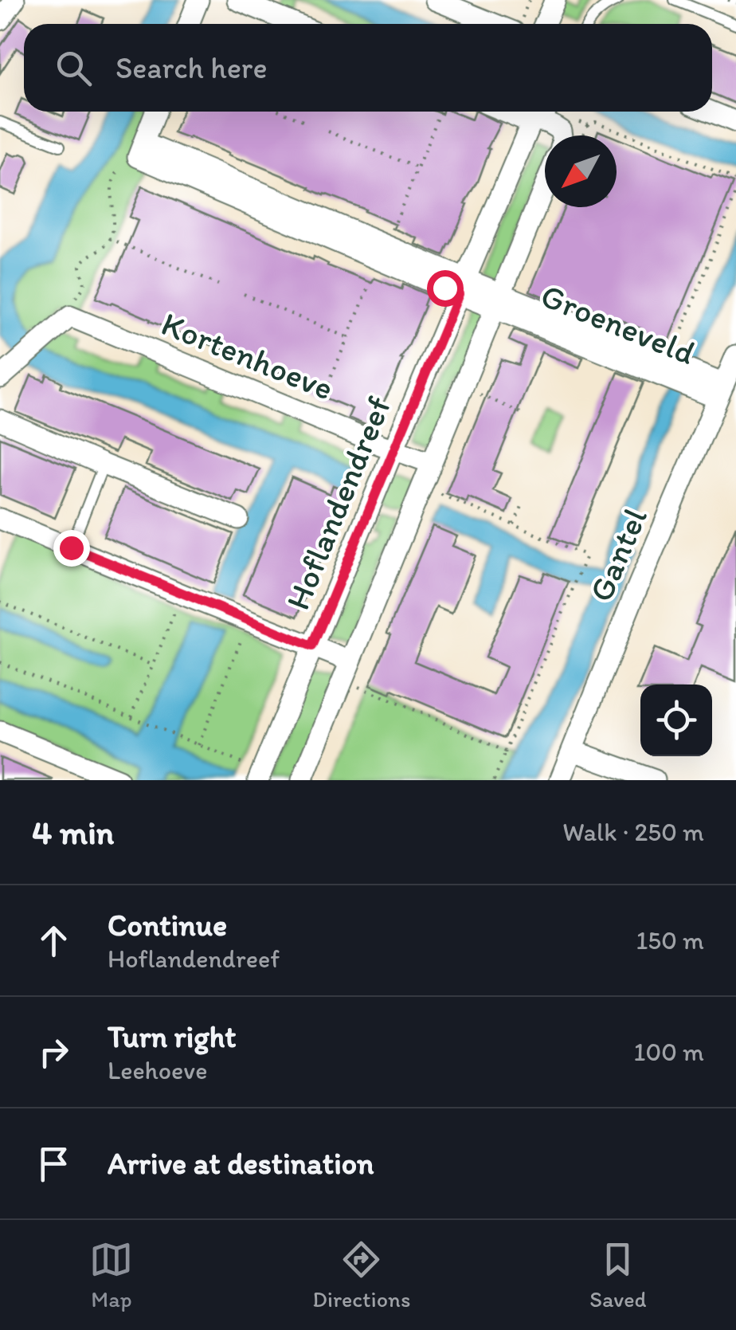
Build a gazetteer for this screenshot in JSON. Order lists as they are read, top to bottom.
{
  "streets": {
    "street": [
      "Groeneveld",
      "Kortenhoeve",
      "Hoflandendreef",
      "Gantel"
    ]
  },
  "crossings": [
    ["Groeneveld", "Gantel"],
    ["Kortenhoeve", "Hoflandendreef"]
  ],
  "north": "bottom left",
  "page": {
    "search": "Search here",
    "heading": ["4 min", "Walk · 250 m"],
    "list": [
      ["Continue", "Hoflandendreef", "150 m"],
      ["Turn right", "Leehoeve", "100 m"],
      "Arrive at destination"
    ],
    "nav": ["Map", "Directions", "Saved"]
  }
}
